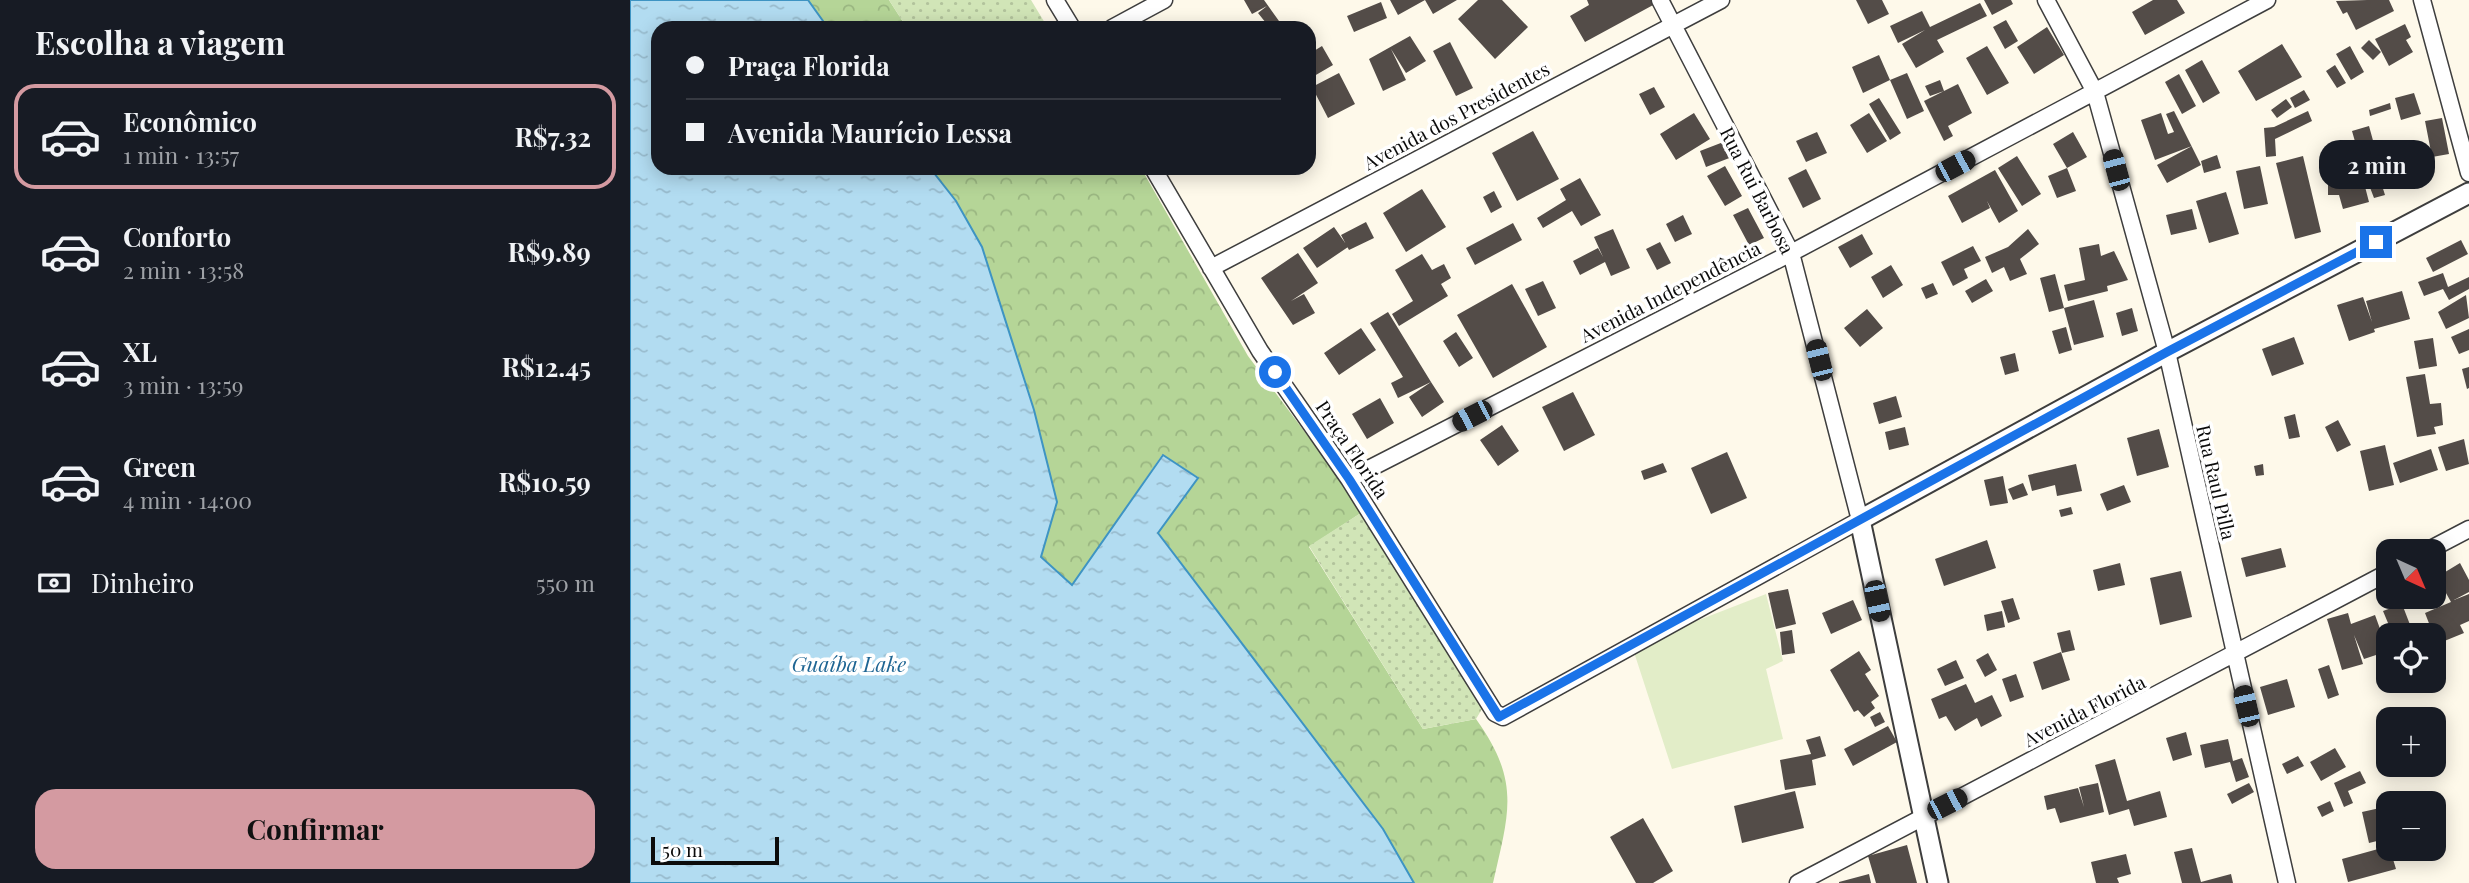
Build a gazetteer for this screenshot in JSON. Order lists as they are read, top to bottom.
{
  "streets": {
    "street": [
      "Avenida dos Presidentes",
      "Rua Rui Barbosa",
      "Avenida Independência",
      "Praça Florida",
      "Rua Raul Pilla",
      "Avenida Florida"
    ]
  },
  "crossings": [
    ["Avenida dos Presidentes", "Rua Rui Barbosa"],
    ["Avenida dos Presidentes", "Praça Florida"],
    ["Rua Rui Barbosa", "Avenida Independência"],
    ["Rua Rui Barbosa", "Praça Florida"],
    ["Rua Rui Barbosa", "Avenida Florida"],
    ["Avenida Independência", "Praça Florida"],
    ["Avenida Independência", "Rua Raul Pilla"],
    ["Rua Raul Pilla", "Avenida Florida"]
  ],
  "water": ["Guaíba Lake"],
  "scale_bar": "50 m",
  "north": "bottom right",
  "page": {
    "heading": "Escolha a viagem",
    "banner": ["Praça Florida", "Avenida Maurício Lessa"],
    "list": [
      {
        "name": "Econômico",
        "note": "1 min · 13:57",
        "value": "R$7.32"
      },
      {
        "name": "Conforto",
        "note": "2 min · 13:58",
        "value": "R$9.89"
      },
      {
        "name": "XL",
        "note": "3 min · 13:59",
        "value": "R$12.45"
      },
      {
        "name": "Green",
        "note": "4 min · 14:00",
        "value": "R$10.59"
      }
    ],
    "bubble": "2 min",
    "map_buttons": ["+", "−"],
    "pay": ["Dinheiro", "550 m"],
    "buttons": "Confirmar",
    "scale": "50 m"
  }
}
